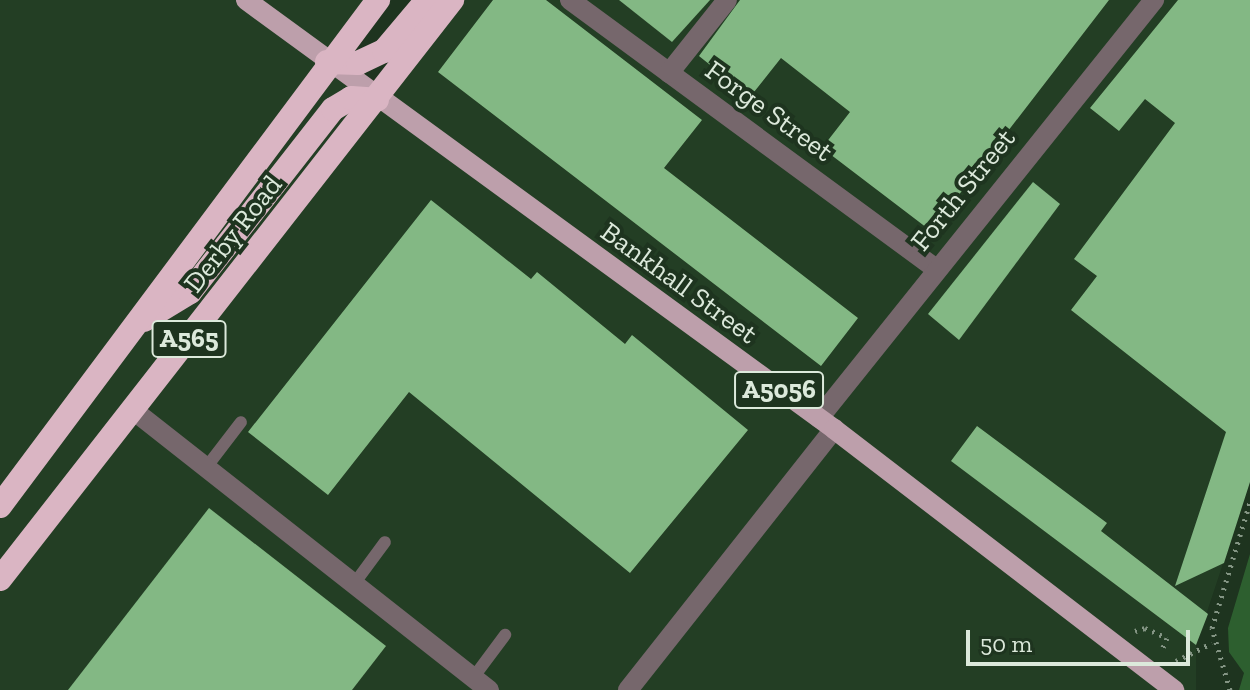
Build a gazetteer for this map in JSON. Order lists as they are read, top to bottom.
{
  "streets": {
    "highway": ["Derby Road", "A565"],
    "main road": ["Bankhall Street", "A5056"],
    "street": ["Forge Street", "Forth Street"]
  },
  "crossings": [
    ["Forge Street", "Forth Street"],
    ["Forth Street", "Bankhall Street"],
    ["Derby Road", "Bankhall Street"],
    ["Derby Road", "A5056"],
    ["Bankhall Street", "A5056"]
  ],
  "scale_bar": "50 m"
}
